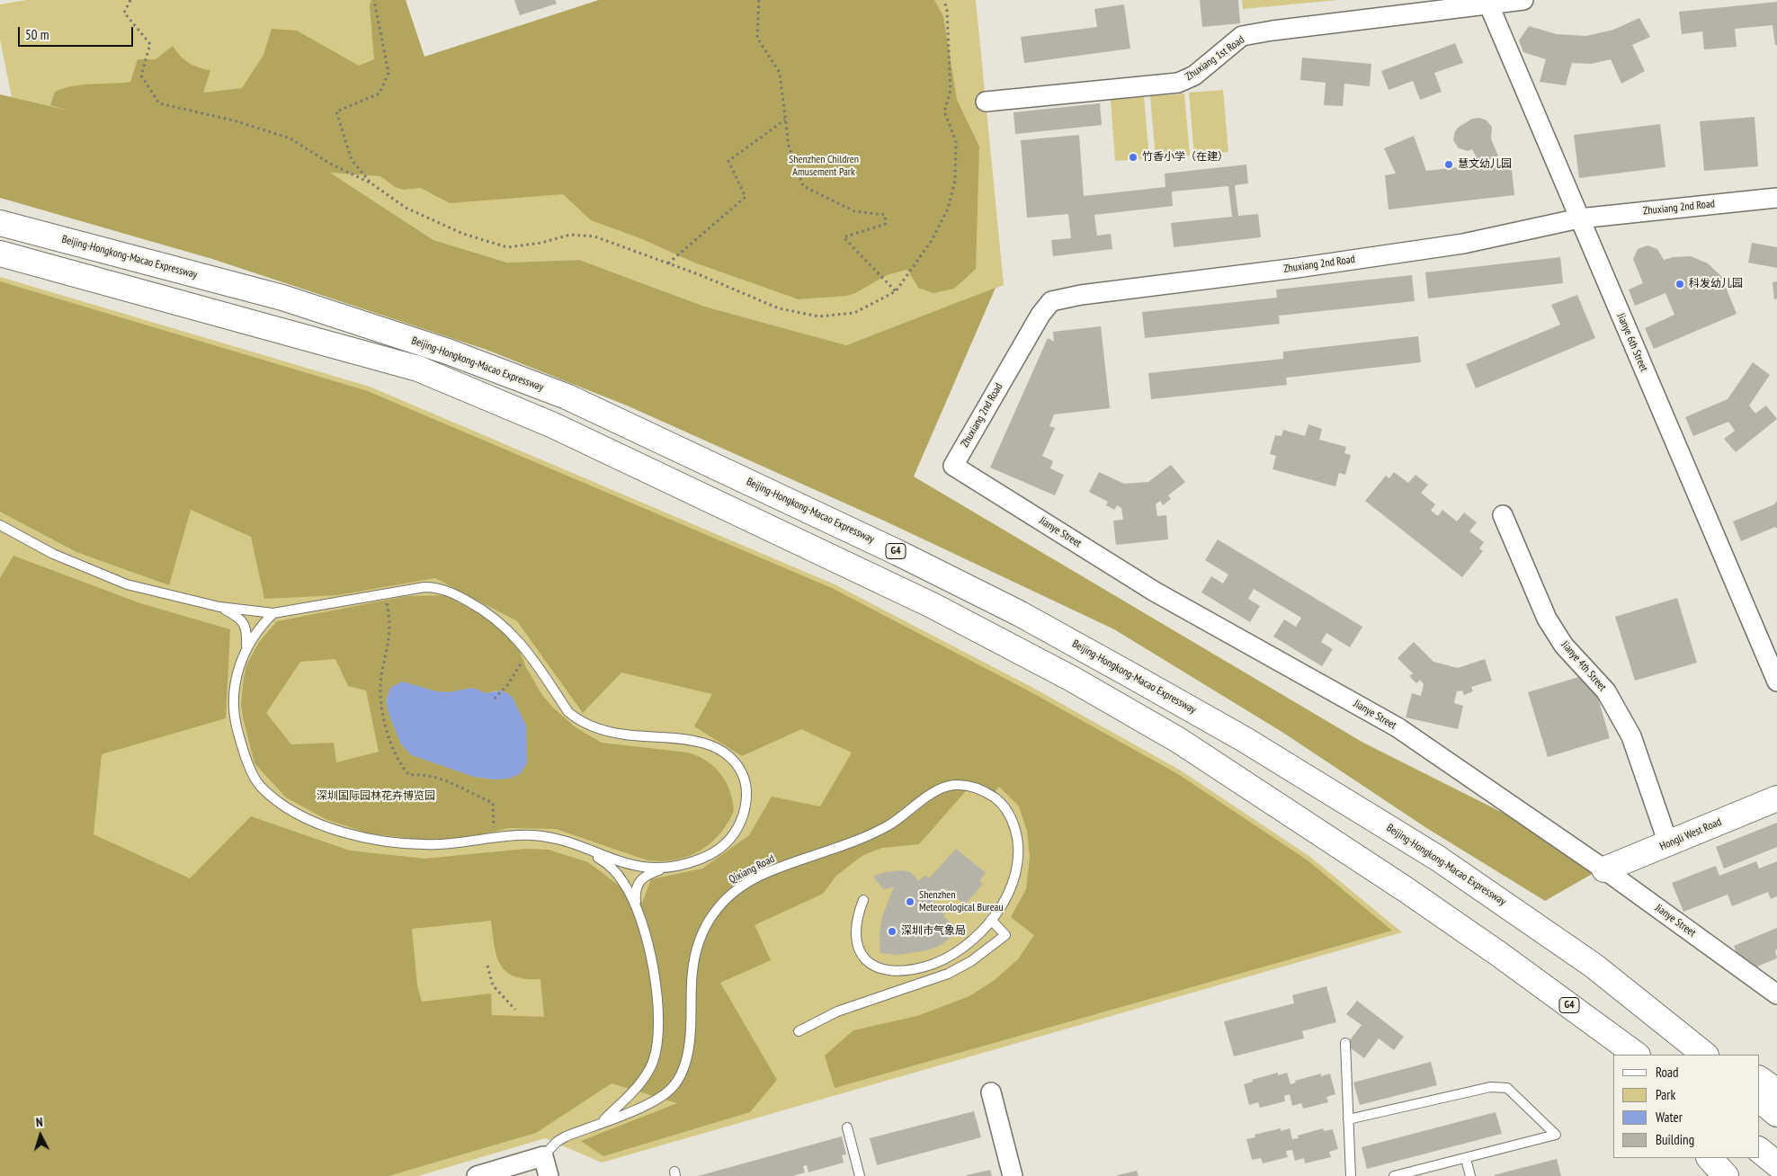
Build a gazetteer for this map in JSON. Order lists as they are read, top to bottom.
{
  "streets": {
    "main road": ["Beijing-Hongkong-Macao Expressway", "G4", "Hongli West Road"],
    "street": [
      "Zhuxiang 1st Road",
      "Zhuxiang 2nd Road",
      "Jianye 6th Street",
      "Jianye Street",
      "Jianye 4th Street"
    ],
    "lane": ["Qixiang Road"]
  },
  "crossings": [
    ["Zhuxiang 1st Road", "Jianye 6th Street"],
    ["Zhuxiang 2nd Road", "Jianye 6th Street"],
    ["Zhuxiang 2nd Road", "Jianye Street"],
    ["Jianye Street", "Hongli West Road"],
    ["Jianye 4th Street", "Hongli West Road"]
  ],
  "parks": ["Shenzhen Children Amusement Park", "深圳国际园林花卉博览园"],
  "places": [
    "竹香小学（在建）",
    "慧文幼儿园",
    "科发幼儿园",
    "Shenzhen Meteorological Bureau",
    "深圳市气象局"
  ],
  "legend": [
    "Road",
    "Park",
    "Water",
    "Building"
  ],
  "scale_bar": "50 m",
  "north": "top"
}
